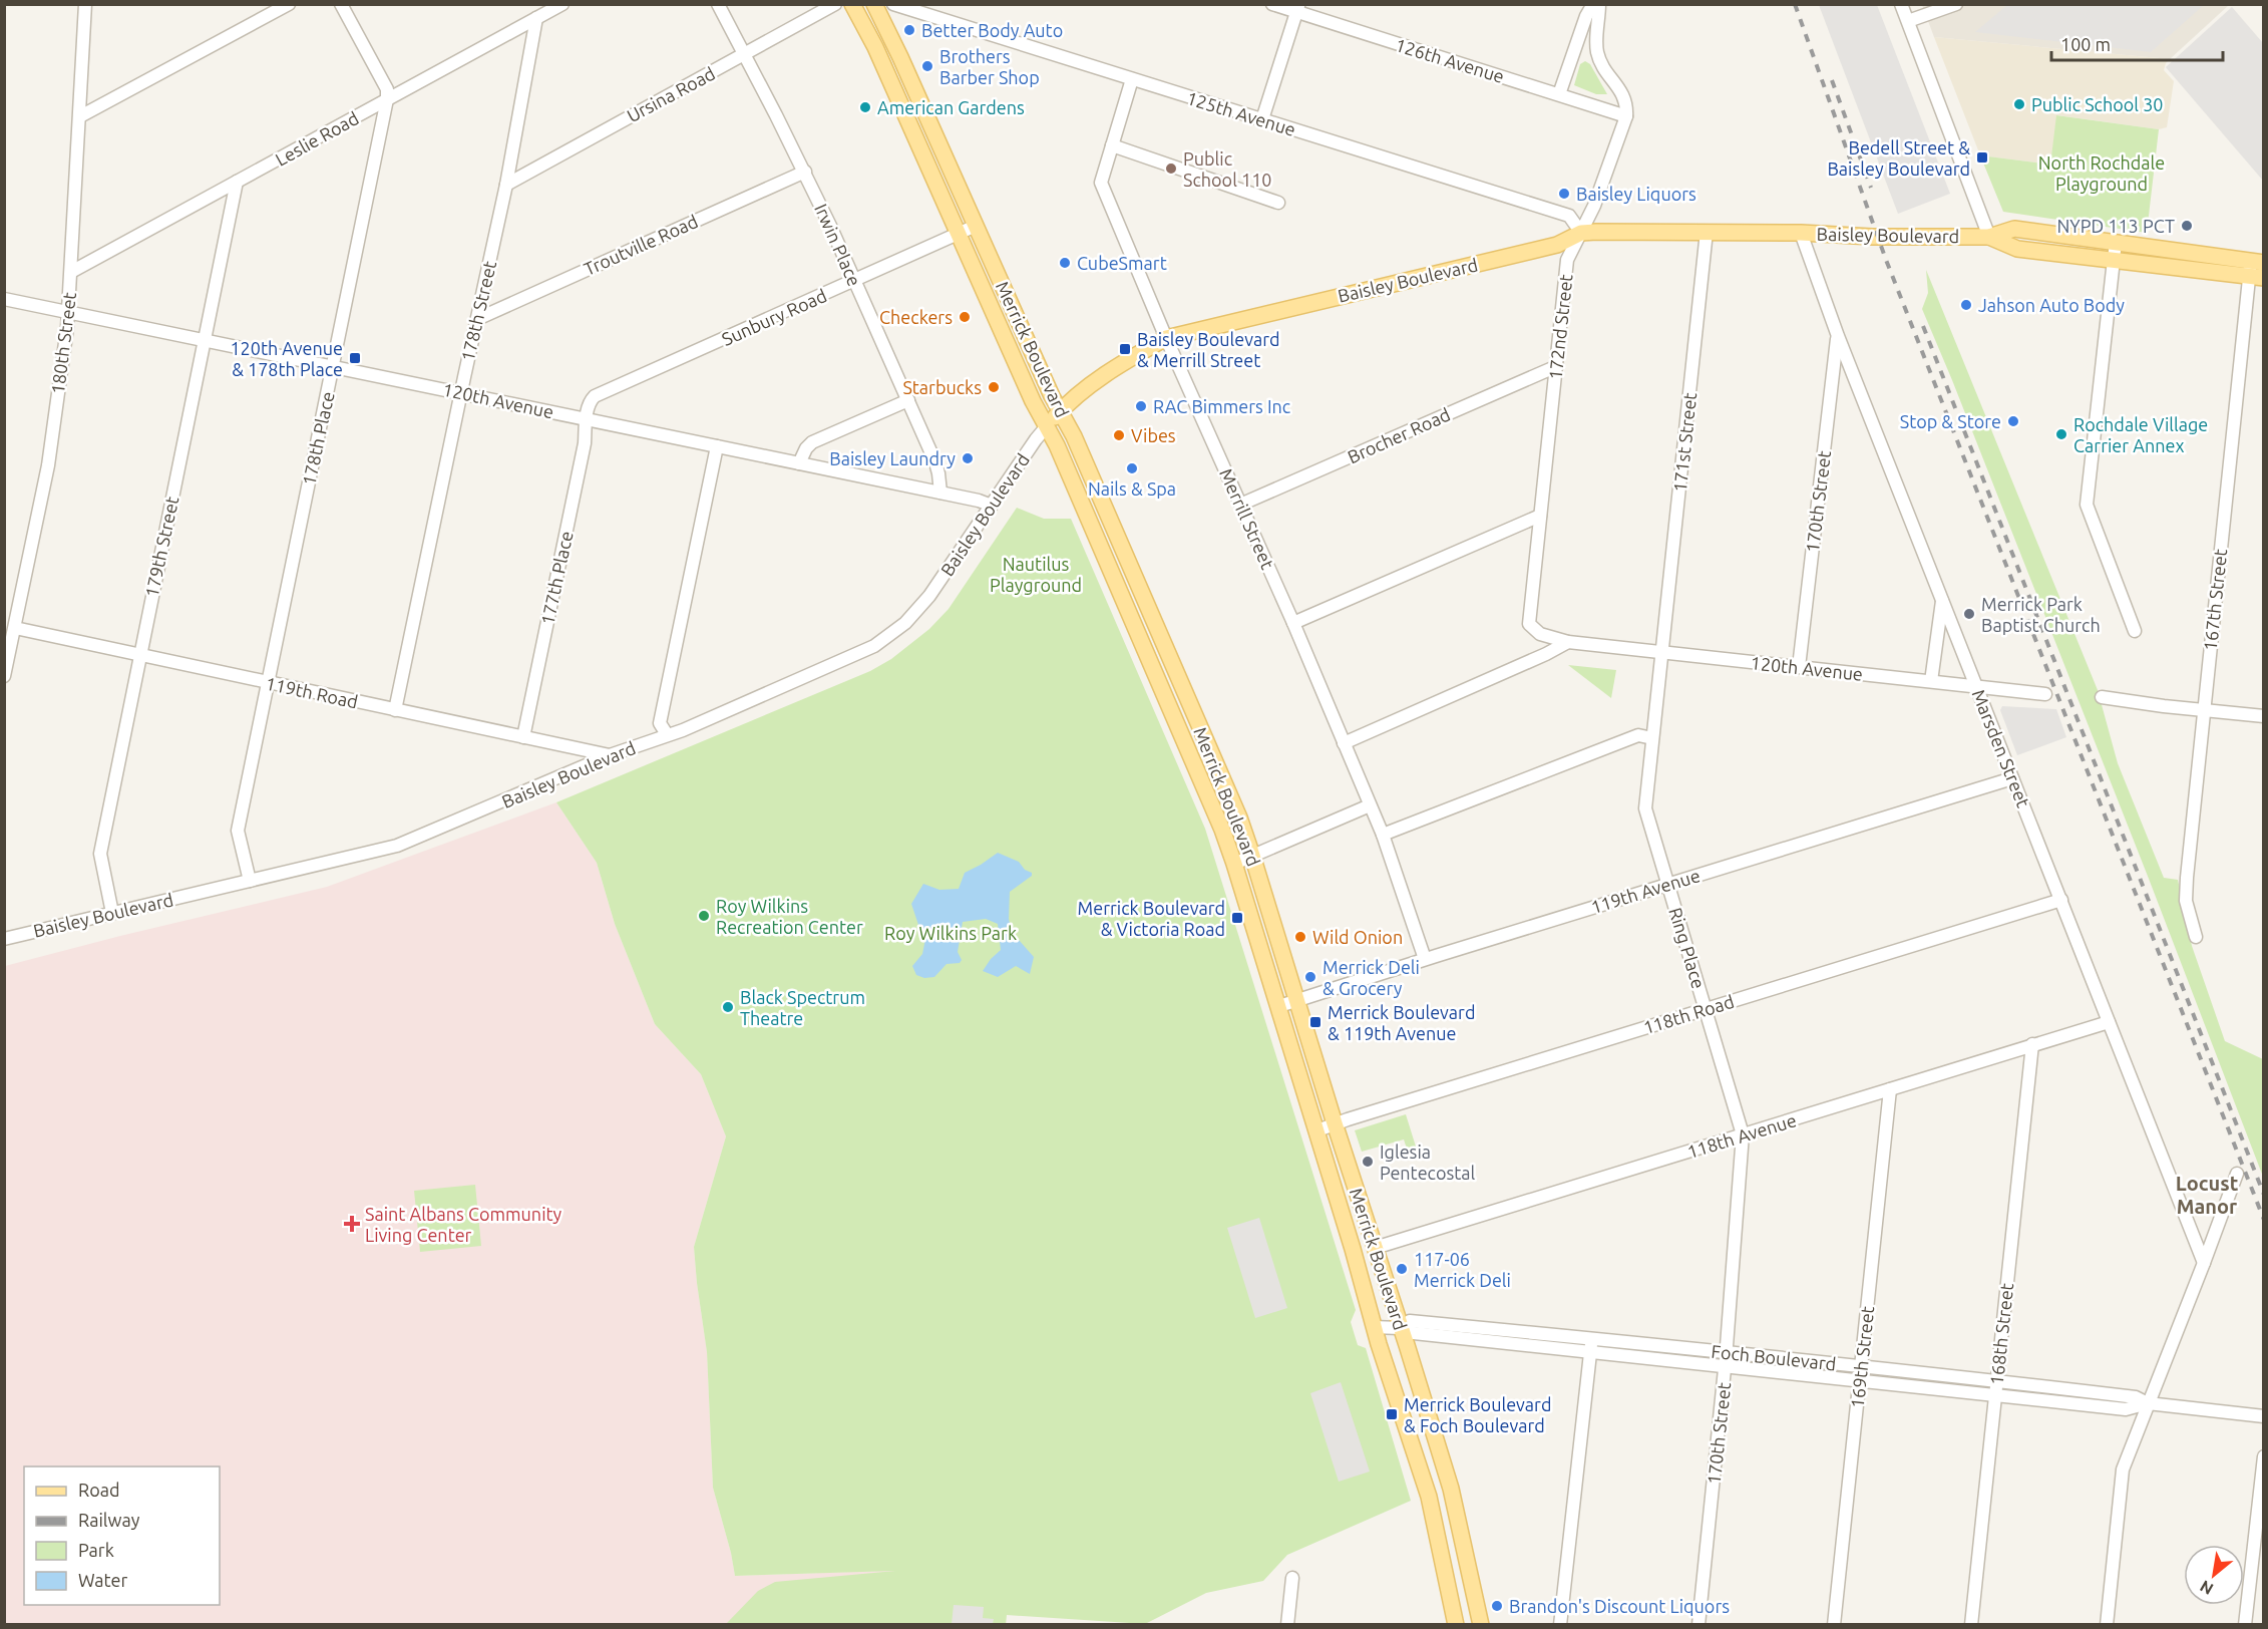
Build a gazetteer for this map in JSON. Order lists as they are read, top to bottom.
{
  "streets": {
    "main road": ["Baisley Boulevard", "Merrick Boulevard"],
    "street": [
      "126th Avenue",
      "Ursina Road",
      "125th Avenue",
      "Leslie Road",
      "Troutville Road",
      "Irwin Place",
      "178th Street",
      "Sunbury Road",
      "172nd Street",
      "180th Street",
      "120th Avenue",
      "Brocher Road",
      "178th Place",
      "171st Street",
      "170th Street",
      "Merrill Street",
      "179th Street",
      "177th Place",
      "167th Street",
      "119th Road",
      "Marsden Street",
      "119th Avenue",
      "Ring Place",
      "118th Road",
      "118th Avenue",
      "168th Street",
      "Foch Boulevard",
      "169th Street"
    ]
  },
  "crossings": [
    ["126th Avenue", "172nd Street"],
    ["Ursina Road", "Irwin Place"],
    ["Ursina Road", "178th Street"],
    ["125th Avenue", "Baisley Boulevard"],
    ["125th Avenue", "172nd Street"],
    ["125th Avenue", "Merrill Street"],
    ["Leslie Road", "178th Street"],
    ["Leslie Road", "180th Street"],
    ["Leslie Road", "178th Place"],
    ["Leslie Road", "179th Street"],
    ["Baisley Boulevard", "172nd Street"],
    ["Baisley Boulevard", "Merrick Boulevard"],
    ["Baisley Boulevard", "120th Avenue"],
    ["Baisley Boulevard", "178th Place"],
    ["Baisley Boulevard", "171st Street"],
    ["Baisley Boulevard", "Merrill Street"],
    ["Baisley Boulevard", "179th Street"],
    ["Baisley Boulevard", "167th Street"],
    ["Baisley Boulevard", "119th Road"],
    ["Baisley Boulevard", "Marsden Street"],
    ["Troutville Road", "Irwin Place"],
    ["Troutville Road", "178th Street"],
    ["Irwin Place", "Sunbury Road"],
    ["Irwin Place", "120th Avenue"],
    ["178th Street", "120th Avenue"],
    ["178th Street", "119th Road"],
    ["Sunbury Road", "Merrick Boulevard"],
    ["Sunbury Road", "120th Avenue"],
    ["Sunbury Road", "177th Place"],
    ["172nd Street", "120th Avenue"],
    ["172nd Street", "Brocher Road"],
    ["180th Street", "120th Avenue"],
    ["180th Street", "119th Road"],
    ["Merrick Boulevard", "119th Avenue"],
    ["Merrick Boulevard", "118th Road"],
    ["Merrick Boulevard", "118th Avenue"],
    ["Merrick Boulevard", "Foch Boulevard"],
    ["120th Avenue", "178th Place"],
    ["120th Avenue", "171st Street"],
    ["120th Avenue", "170th Street"],
    ["120th Avenue", "179th Street"],
    ["120th Avenue", "177th Place"],
    ["120th Avenue", "Marsden Street"],
    ["120th Avenue", "Ring Place"],
    ["Brocher Road", "Merrill Street"],
    ["178th Place", "119th Road"],
    ["171st Street", "Ring Place"],
    ["170th Street", "Marsden Street"],
    ["170th Street", "Ring Place"],
    ["170th Street", "118th Avenue"],
    ["170th Street", "Foch Boulevard"],
    ["Merrill Street", "119th Avenue"],
    ["179th Street", "119th Road"],
    ["177th Place", "119th Road"],
    ["Marsden Street", "119th Avenue"],
    ["Marsden Street", "118th Road"],
    ["Marsden Street", "118th Avenue"],
    ["119th Avenue", "Ring Place"],
    ["Ring Place", "118th Road"],
    ["Ring Place", "118th Avenue"],
    ["118th Avenue", "168th Street"],
    ["118th Avenue", "169th Street"],
    ["168th Street", "Foch Boulevard"],
    ["Foch Boulevard", "169th Street"]
  ],
  "districts": ["Locust Manor"],
  "parks": ["North Rochdale Playground", "Nautilus Playground", "Roy Wilkins Park"],
  "places": {
    "other": [
      "Better Body Auto",
      "Brothers Barber Shop",
      "Public School 30",
      "American Gardens",
      "Public School 110",
      "Baisley Liquors",
      "NYPD 113 PCT",
      "CubeSmart",
      "Jahson Auto Body",
      "Checkers",
      "Starbucks",
      "RAC Bimmers Inc",
      "Stop & Store",
      "Rochdale Village Carrier Annex",
      "Vibes",
      "Baisley Laundry",
      "Nails & Spa",
      "Merrick Park Baptist Church",
      "Roy Wilkins Recreation Center",
      "Wild Onion",
      "Merrick Deli & Grocery",
      "Black Spectrum Theatre",
      "Iglesia Pentecostal",
      "117-06 Merrick Deli",
      "Brandon's Discount Liquors"
    ],
    "transit": [
      "Bedell Street & Baisley Boulevard",
      "Baisley Boulevard & Merrill Street",
      "120th Avenue & 178th Place",
      "Merrick Boulevard & Victoria Road",
      "Merrick Boulevard & 119th Avenue",
      "Merrick Boulevard & Foch Boulevard"
    ],
    "health": ["Saint Albans Community Living Center"]
  },
  "legend": [
    "Road",
    "Railway",
    "Park",
    "Water"
  ],
  "scale_bar": "100 m",
  "north": "bottom left"
}
